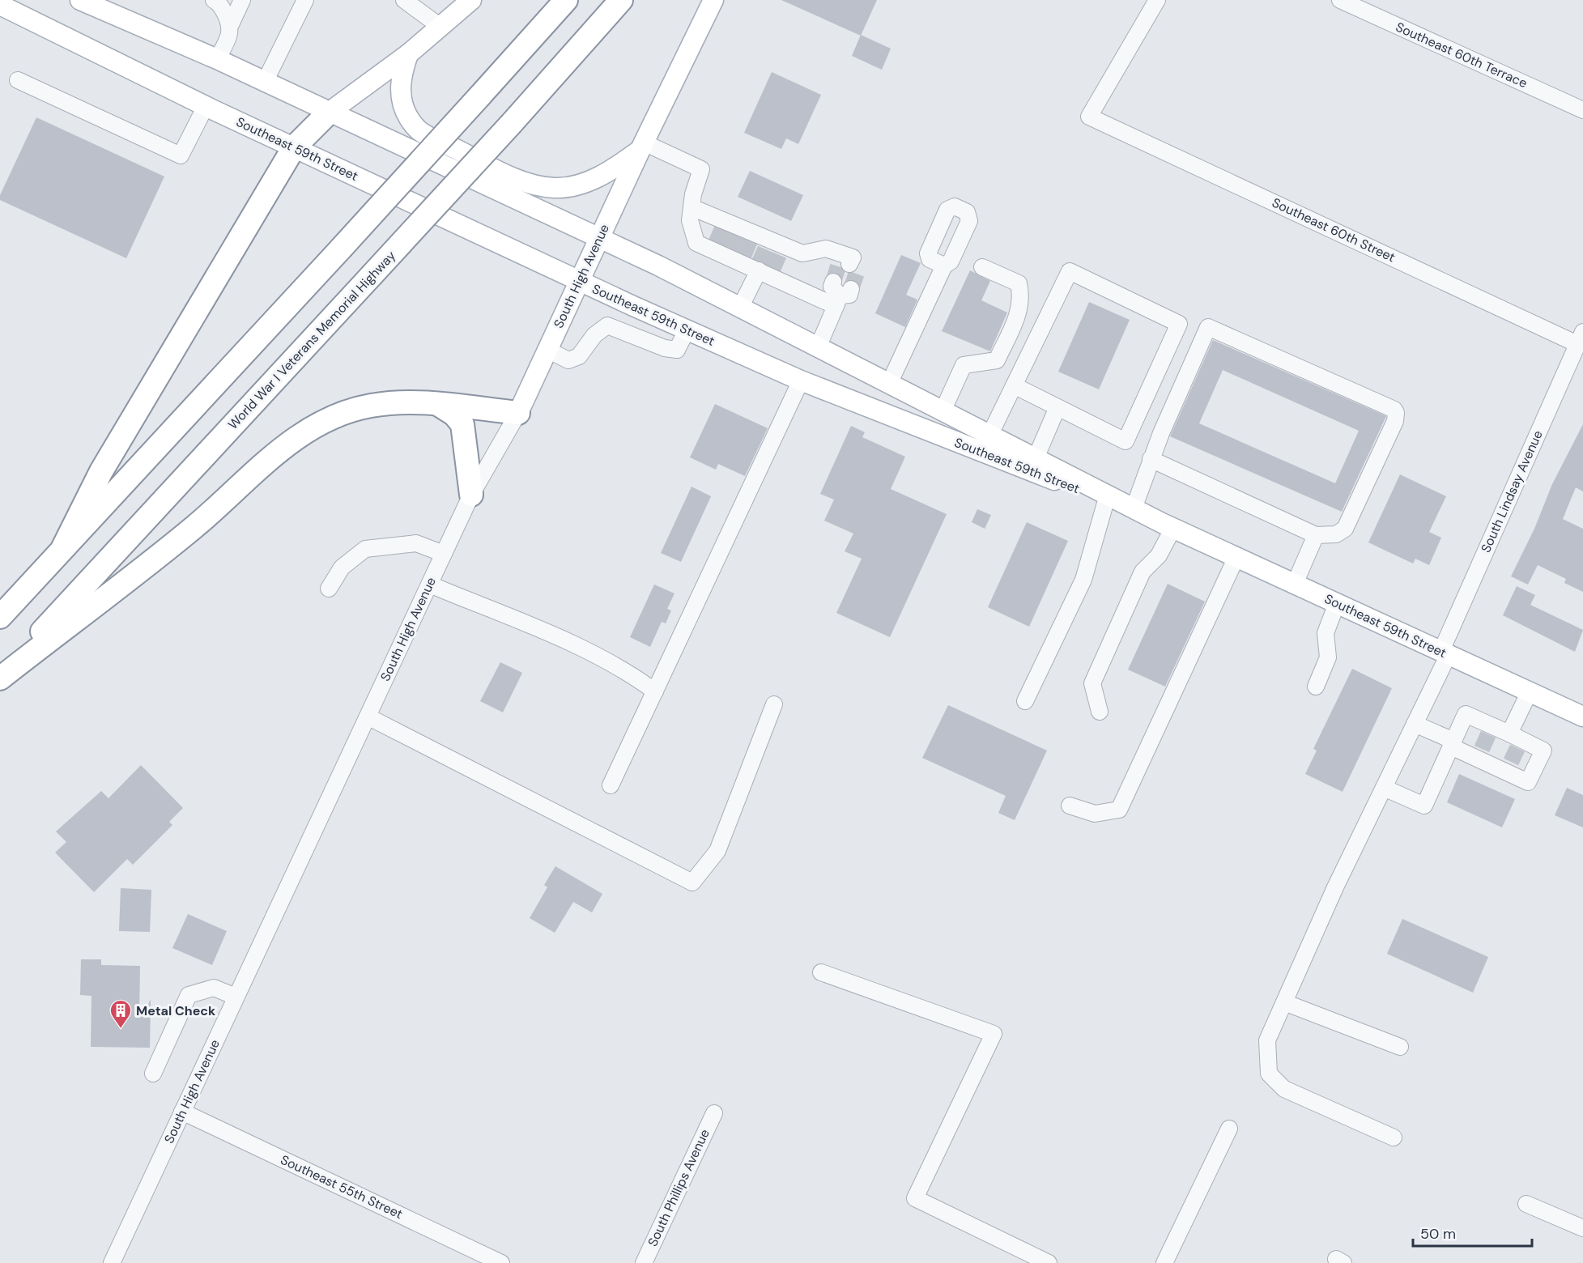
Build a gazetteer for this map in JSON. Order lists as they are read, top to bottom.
{
  "streets": {
    "highway": ["World War I Veterans Memorial Highway"],
    "main road": ["Southeast 59th Street", "South High Avenue"],
    "street": [
      "Southeast 60th Terrace",
      "Southeast 60th Street",
      "South Lindsay Avenue",
      "Southeast 55th Street",
      "South Phillips Avenue"
    ]
  },
  "crossings": [
    ["Southeast 59th Street", "South High Avenue"],
    ["Southeast 59th Street", "South Lindsay Avenue"],
    ["Southeast 60th Street", "South Lindsay Avenue"],
    ["South High Avenue", "Southeast 55th Street"]
  ],
  "places": {
    "building": ["Metal Check"]
  },
  "scale_bar": "50 m"
}
